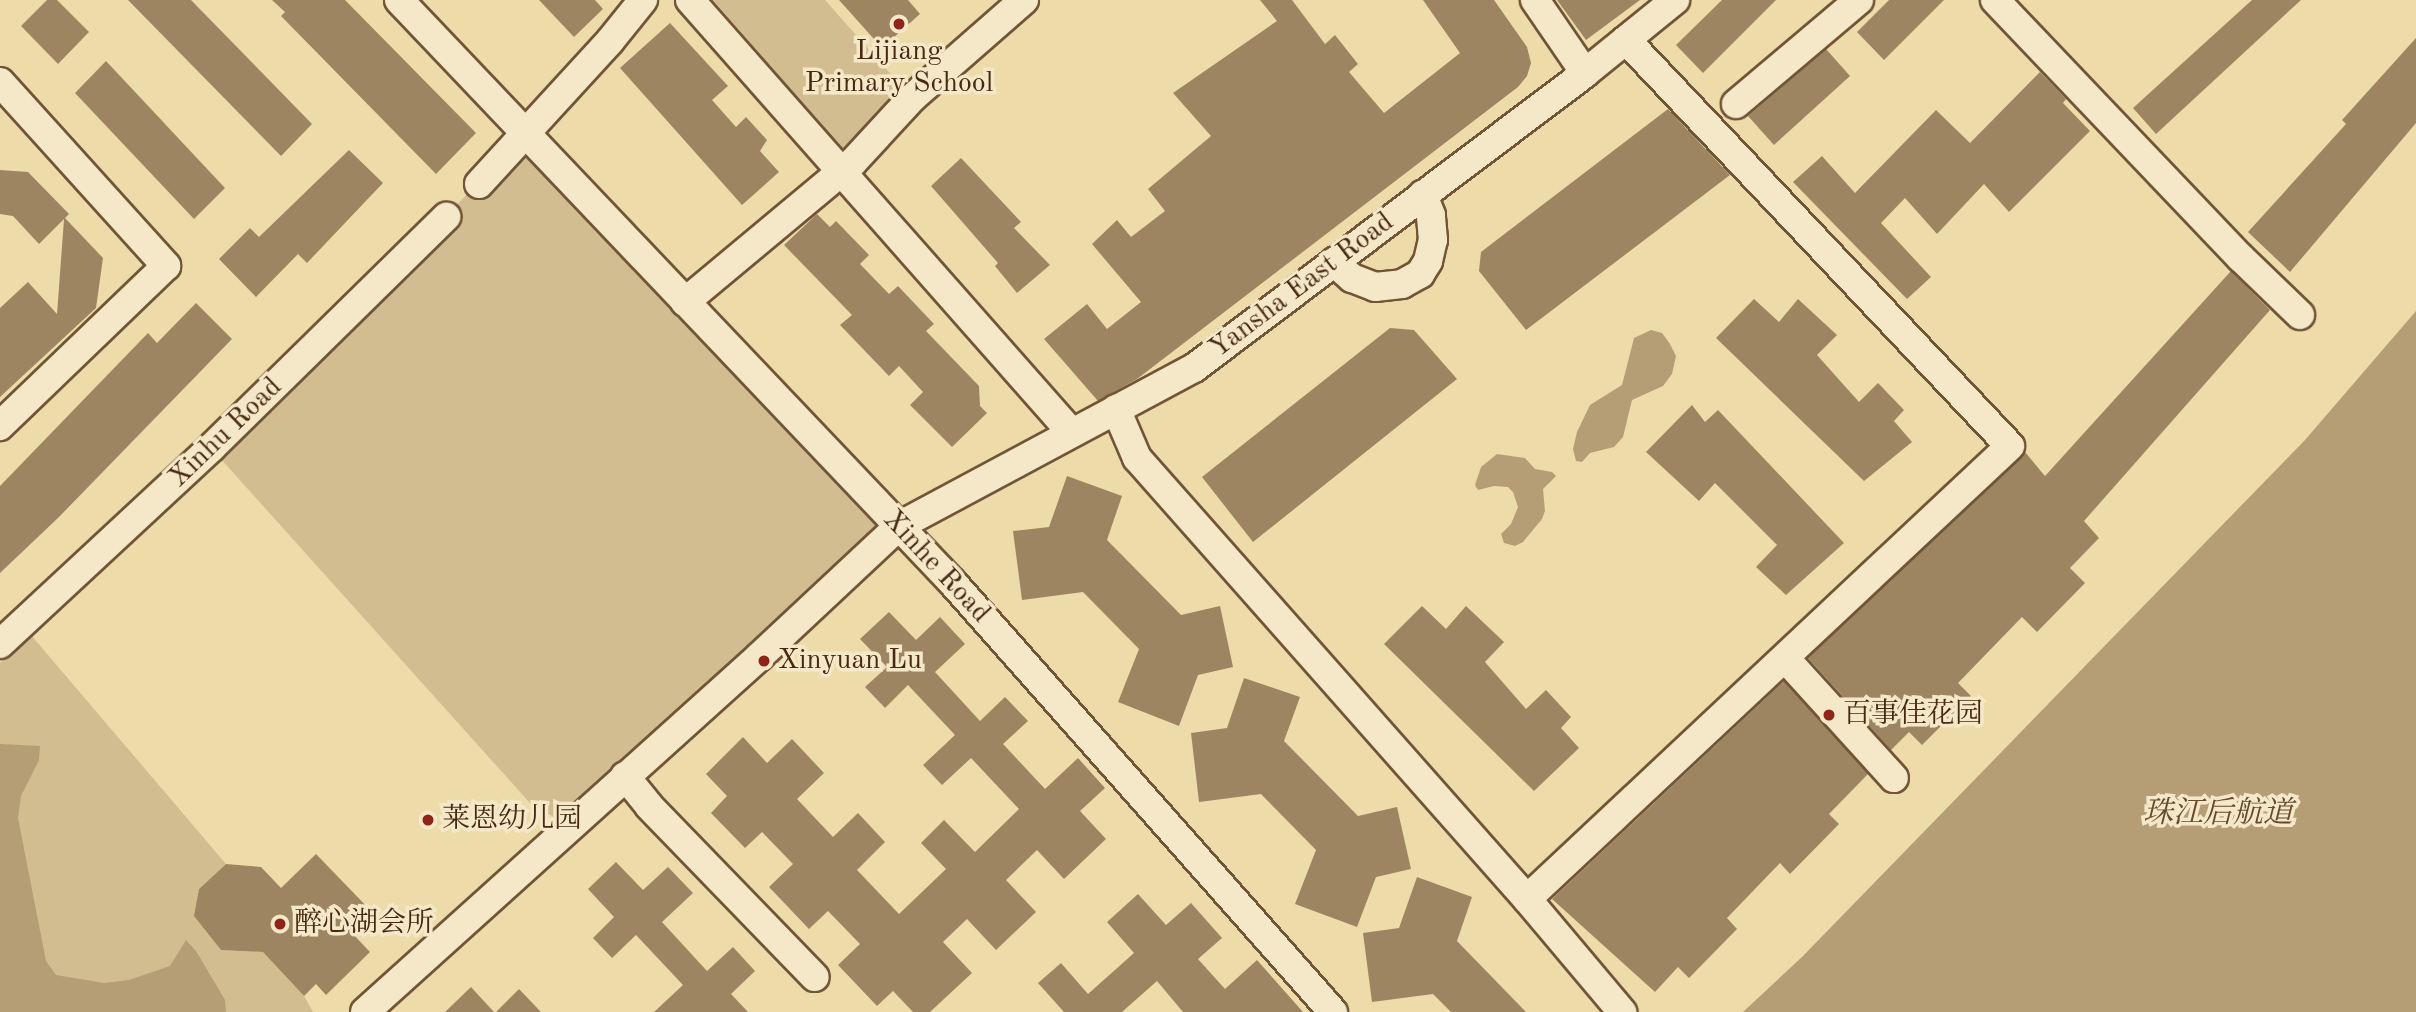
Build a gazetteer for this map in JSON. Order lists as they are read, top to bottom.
{
  "streets": {
    "street": ["Yansha East Road", "Xinhu Road", "Xinhe Road"]
  },
  "crossings": [
    ["Yansha East Road", "Xinhe Road"]
  ],
  "water": ["珠江后航道"],
  "places": [
    "Lijiang Primary School",
    "Xinyuan Lu",
    "百事佳花园",
    "莱恩幼儿园",
    "醉心湖会所"
  ]
}
